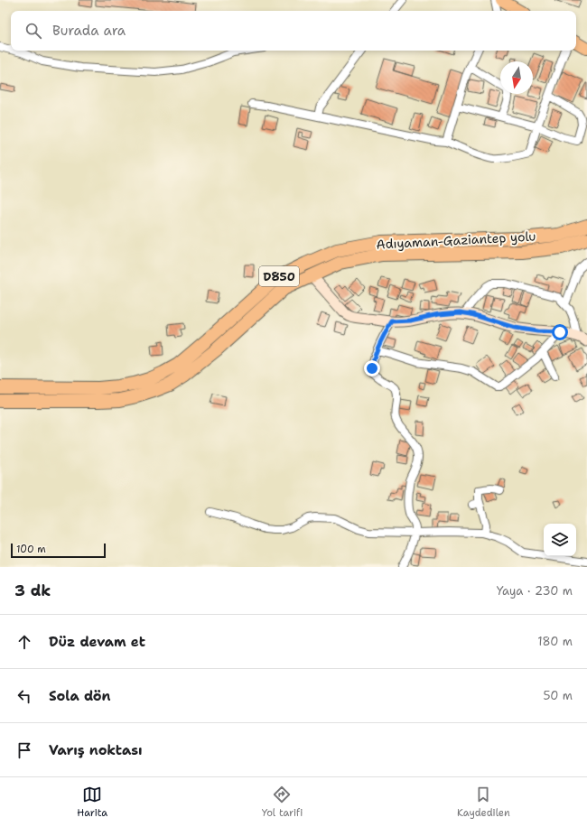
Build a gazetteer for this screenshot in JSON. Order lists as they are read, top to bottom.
{
  "streets": {
    "highway": ["Adıyaman-Gaziantep yolu", "D850"]
  },
  "scale_bar": "100 m",
  "north": "bottom",
  "page": {
    "search": "Burada ara",
    "scale": "100 m",
    "heading": ["3 dk", "Yaya · 230 m"],
    "list": [
      ["Düz devam et", "180 m"],
      ["Sola dön", "50 m"],
      "Varış noktası"
    ],
    "nav": ["Harita", "Yol tarifi", "Kaydedilen"]
  }
}
